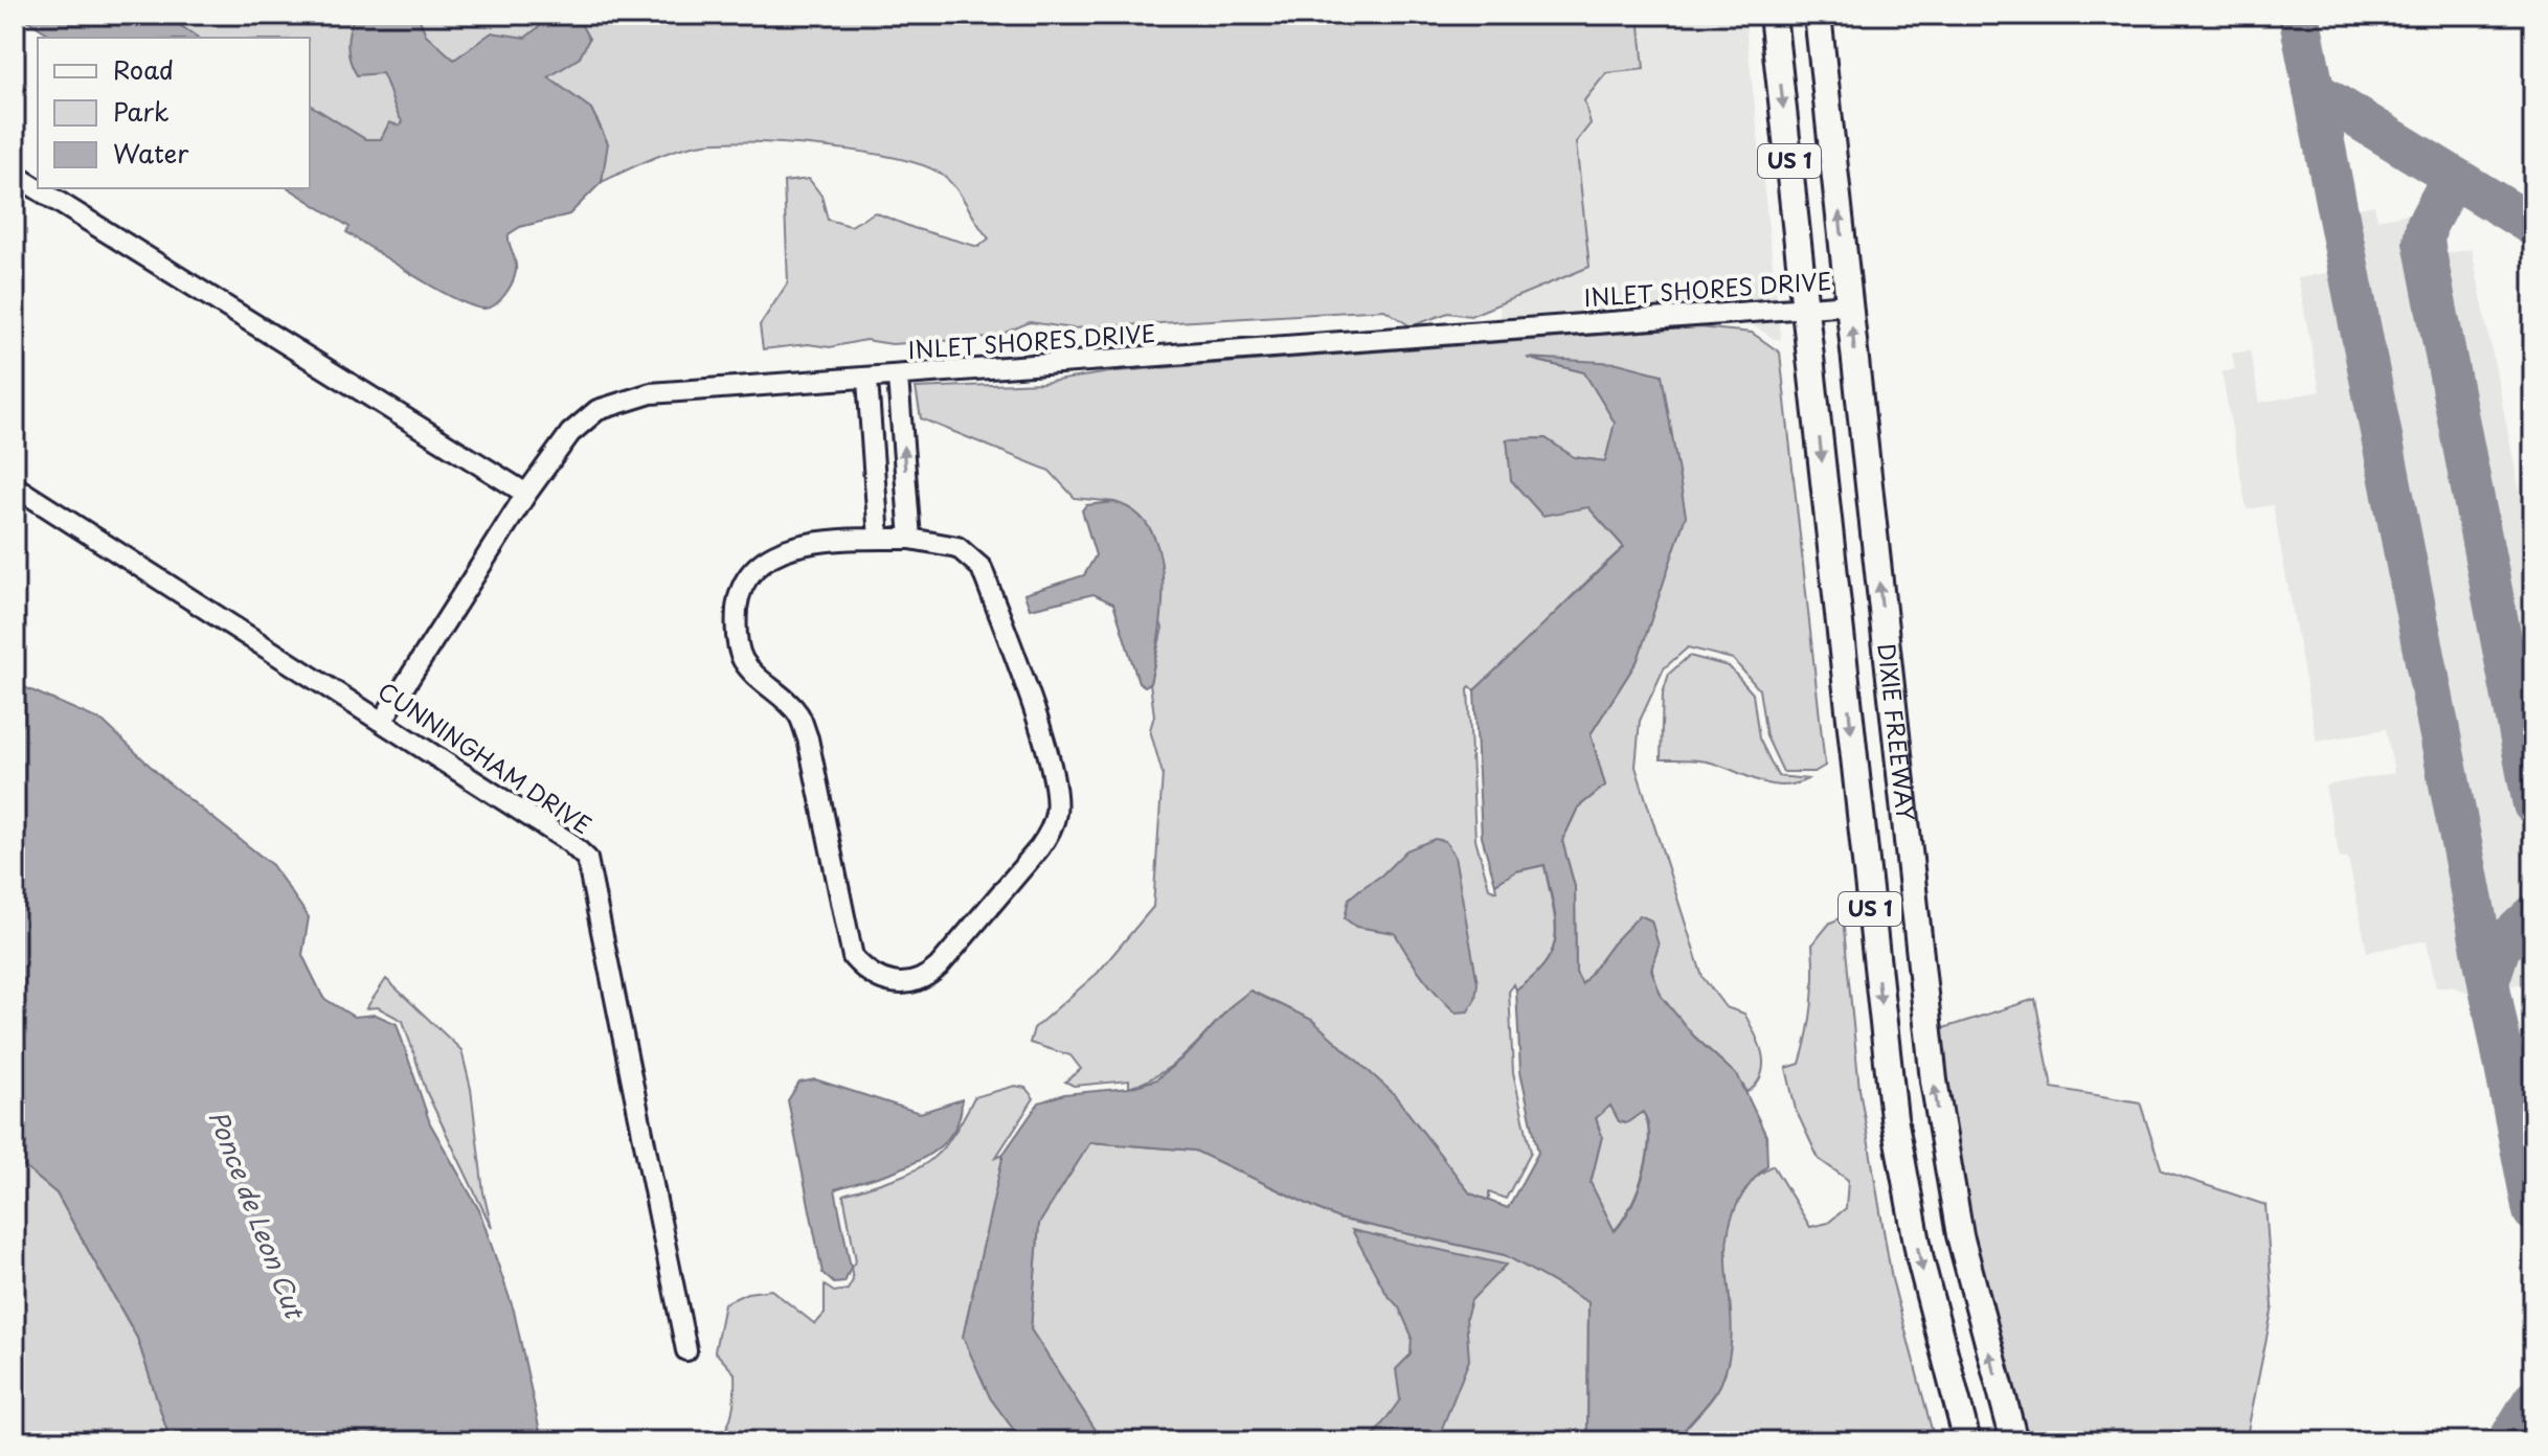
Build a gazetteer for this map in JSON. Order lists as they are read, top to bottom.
{
  "streets": {
    "main road": ["US 1", "DIXIE FREEWAY"],
    "street": ["INLET SHORES DRIVE", "CUNNINGHAM DRIVE"]
  },
  "crossings": [
    ["INLET SHORES DRIVE", "DIXIE FREEWAY"],
    ["INLET SHORES DRIVE", "CUNNINGHAM DRIVE"]
  ],
  "water": ["Ponce de Leon Cut"],
  "legend": ["Road", "Park", "Water"]
}
